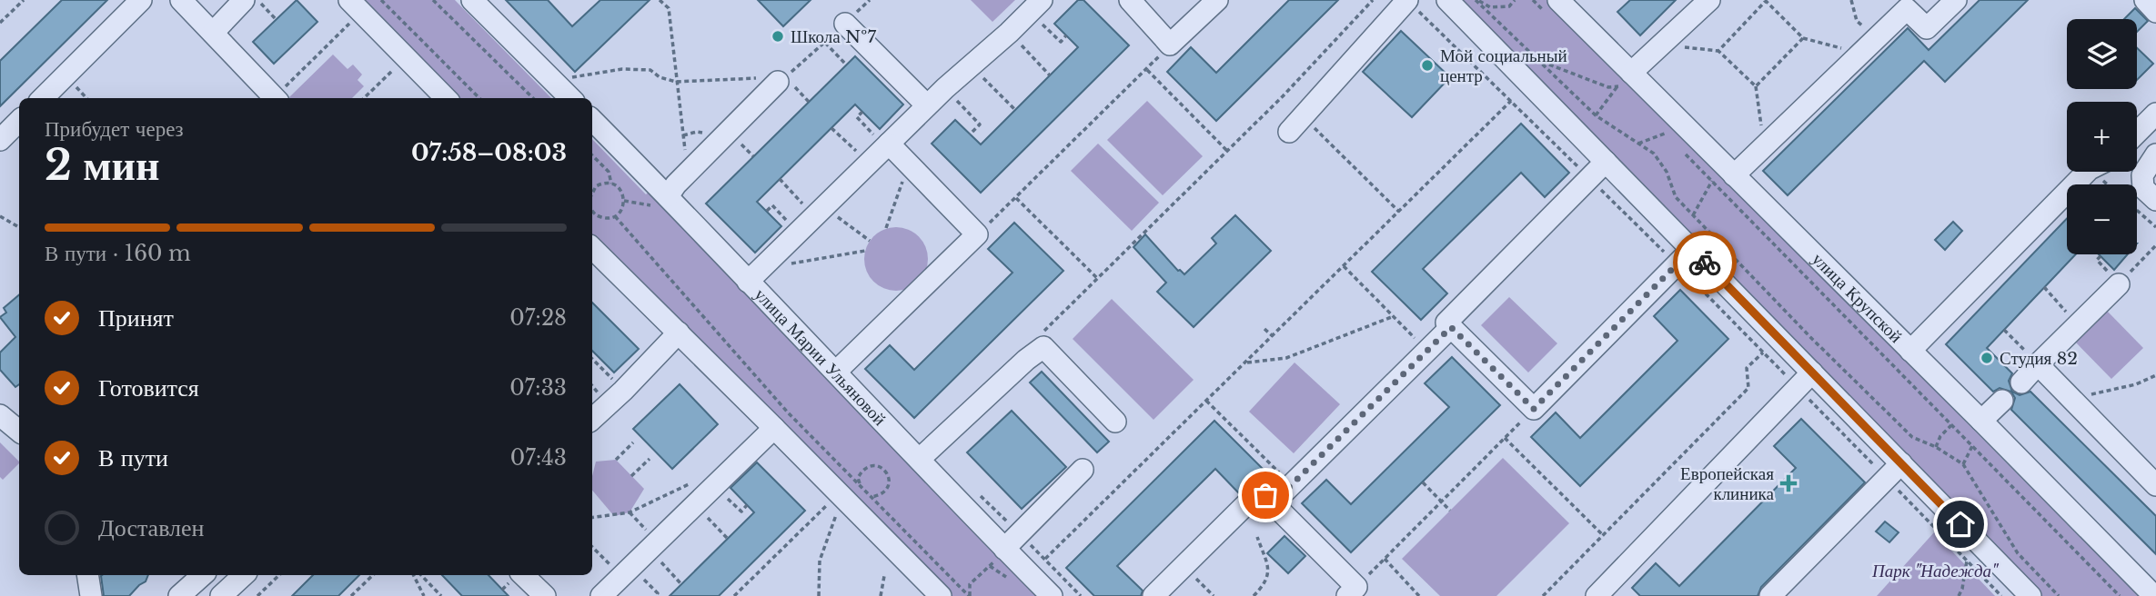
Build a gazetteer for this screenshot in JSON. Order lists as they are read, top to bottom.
{
  "streets": {
    "street": ["улица Крупской", "улица Марии Ульяновой"]
  },
  "parks": ["Парк \"Надежда\""],
  "places": {
    "other": ["Школа №7", "Мой социальный центр", "Студия 82"],
    "health": ["Европейская клиника"]
  },
  "page": {
    "map_buttons": ["+", "−"],
    "heading": ["2 мин", "Прибудет через", "07:58–08:03"],
    "bar": "В пути · 160 m",
    "list": [
      ["Принят", "07:28"],
      ["Готовится", "07:33"],
      ["В пути", "07:43"],
      "Доставлен"
    ]
  }
}
